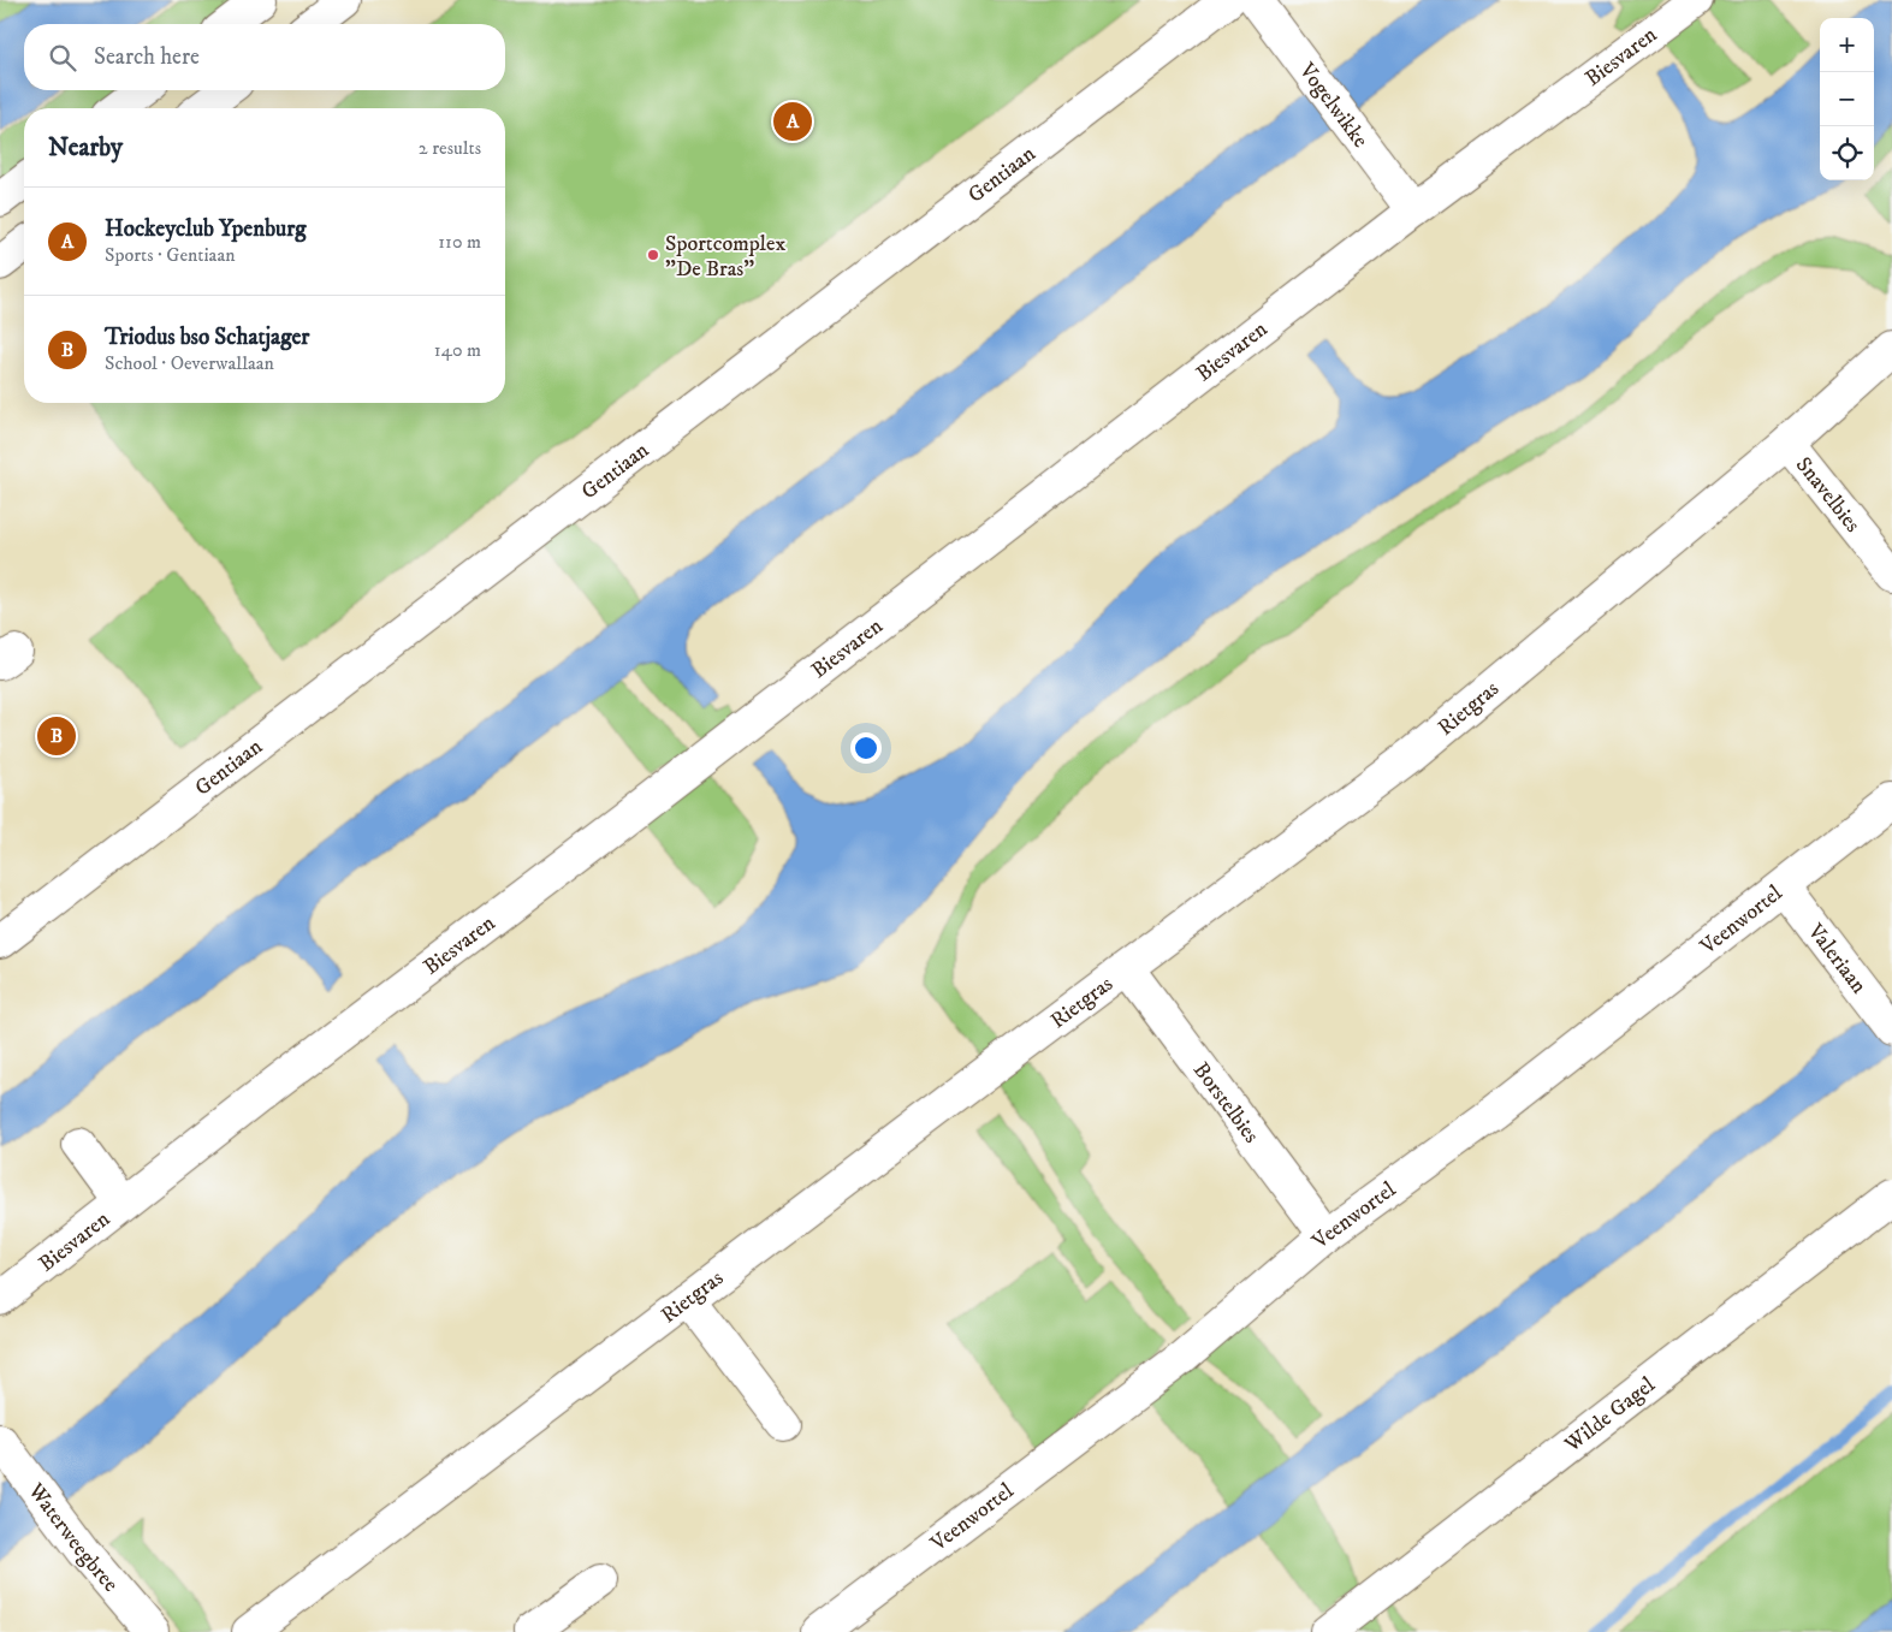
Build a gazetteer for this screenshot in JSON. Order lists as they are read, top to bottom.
{
  "streets": {
    "street": [
      "Biesvaren",
      "Vogelwikke",
      "Gentiaan",
      "Snavelbies",
      "Rietgras",
      "Veenwortel",
      "Valeriaan",
      "Borstelbies",
      "Wilde Gagel",
      "Waterweegbree"
    ]
  },
  "crossings": [
    ["Biesvaren", "Vogelwikke"],
    ["Snavelbies", "Rietgras"],
    ["Rietgras", "Borstelbies"],
    ["Veenwortel", "Valeriaan"],
    ["Veenwortel", "Borstelbies"]
  ],
  "places": ["Sportcomplex \"De Bras\""],
  "page": {
    "map_buttons": ["+", "−"],
    "search": "Search here",
    "pins": ["A", "B"],
    "heading": ["Nearby", "2 results"],
    "list": [
      {
        "mark": "A",
        "name": "Hockeyclub Ypenburg",
        "note": "Sports · Gentiaan",
        "value": "110 m"
      },
      {
        "mark": "B",
        "name": "Triodus bso Schatjager",
        "note": "School · Oeverwallaan",
        "value": "140 m"
      }
    ]
  }
}
